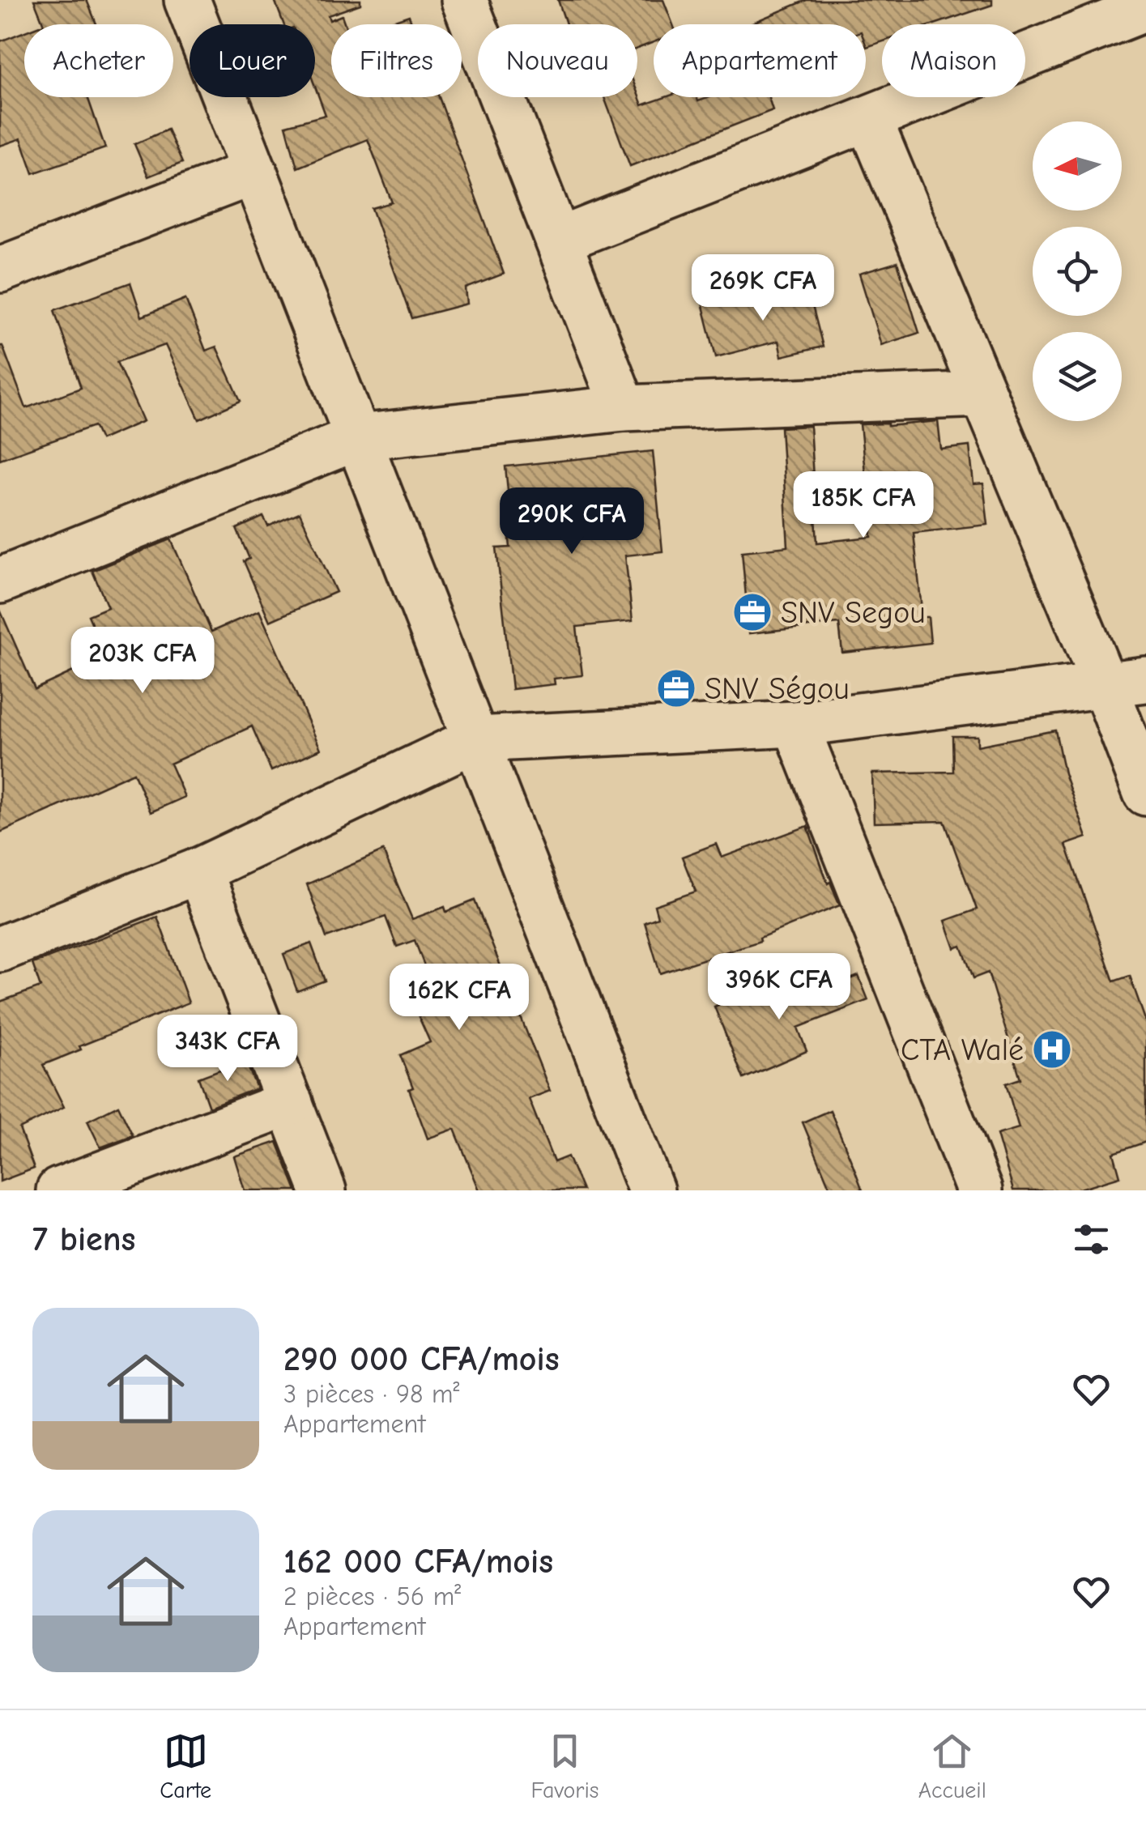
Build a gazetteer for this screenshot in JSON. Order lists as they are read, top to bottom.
{
  "places": {
    "office": ["SNV Segou", "SNV Ségou"],
    "hospital": ["CTA Walé"]
  },
  "north": "left",
  "page": {
    "chip": [
      "Acheter",
      "Louer",
      "Filtres",
      "Nouveau",
      "Appartement",
      "Maison"
    ],
    "price": [
      "269K CFA",
      "185K CFA",
      "290K CFA",
      "203K CFA",
      "396K CFA",
      "162K CFA",
      "343K CFA"
    ],
    "heading": "7 biens",
    "list": [
      {
        "name": "290 000 CFA/mois",
        "note": "3 pièces · 98 m² · Appartement"
      },
      {
        "name": "162 000 CFA/mois",
        "note": "2 pièces · 56 m² · Appartement"
      }
    ],
    "tabs": ["Carte", "Favoris", "Accueil"]
  }
}
